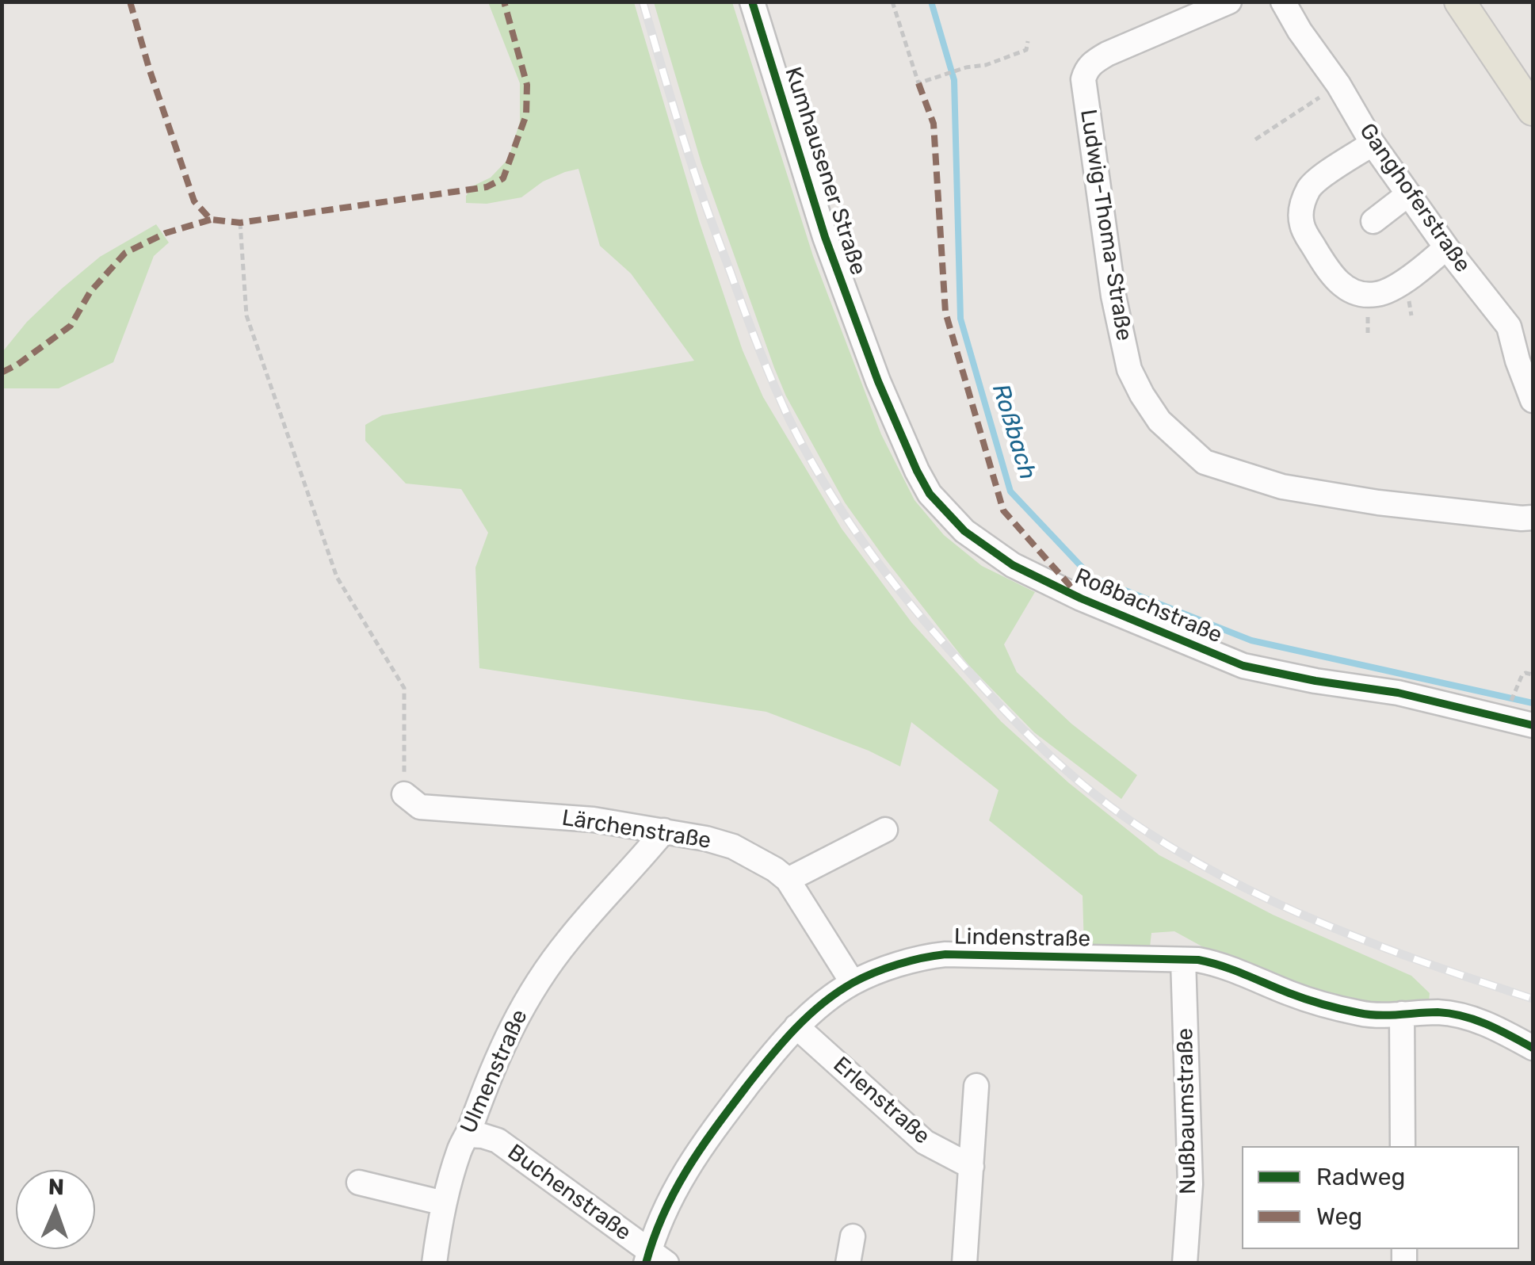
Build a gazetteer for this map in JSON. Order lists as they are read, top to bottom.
{
  "streets": {
    "street": [
      "Kumhausener Straße",
      "Ganghoferstraße",
      "Ludwig-Thoma-Straße",
      "Roßbachstraße",
      "Lärchenstraße",
      "Lindenstraße",
      "Ulmenstraße",
      "Erlenstraße",
      "Nußbaumstraße",
      "Buchenstraße"
    ]
  },
  "crossings": [
    ["Kumhausener Straße", "Roßbachstraße"],
    ["Lärchenstraße", "Lindenstraße"],
    ["Lärchenstraße", "Ulmenstraße"],
    ["Lindenstraße", "Erlenstraße"],
    ["Lindenstraße", "Nußbaumstraße"],
    ["Lindenstraße", "Buchenstraße"],
    ["Ulmenstraße", "Buchenstraße"]
  ],
  "water": ["Roßbach"],
  "legend": ["Radweg", "Weg"],
  "north": "top"
}
